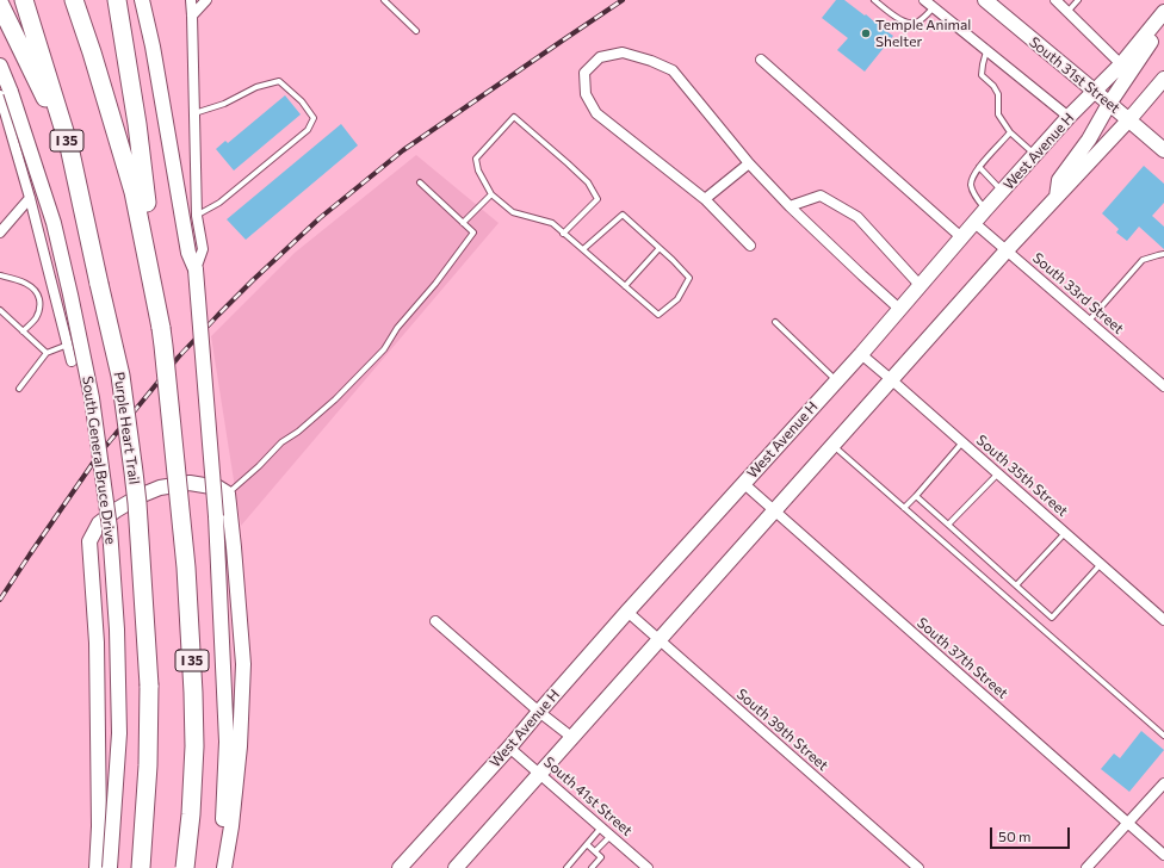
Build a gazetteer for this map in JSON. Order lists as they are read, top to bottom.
{
  "streets": {
    "highway": ["I 35", "Purple Heart Trail"],
    "main road": ["South 31st Street", "West Avenue H", "South General Bruce Drive"],
    "street": [
      "South 33rd Street",
      "South 35th Street",
      "South 37th Street",
      "South 39th Street",
      "South 41st Street"
    ]
  },
  "crossings": [
    ["South 31st Street", "West Avenue H"],
    ["West Avenue H", "South 33rd Street"],
    ["West Avenue H", "South 35th Street"],
    ["West Avenue H", "South 37th Street"],
    ["West Avenue H", "South 39th Street"],
    ["West Avenue H", "South 41st Street"]
  ],
  "places": ["Temple Animal Shelter"],
  "scale_bar": "50 m"
}
